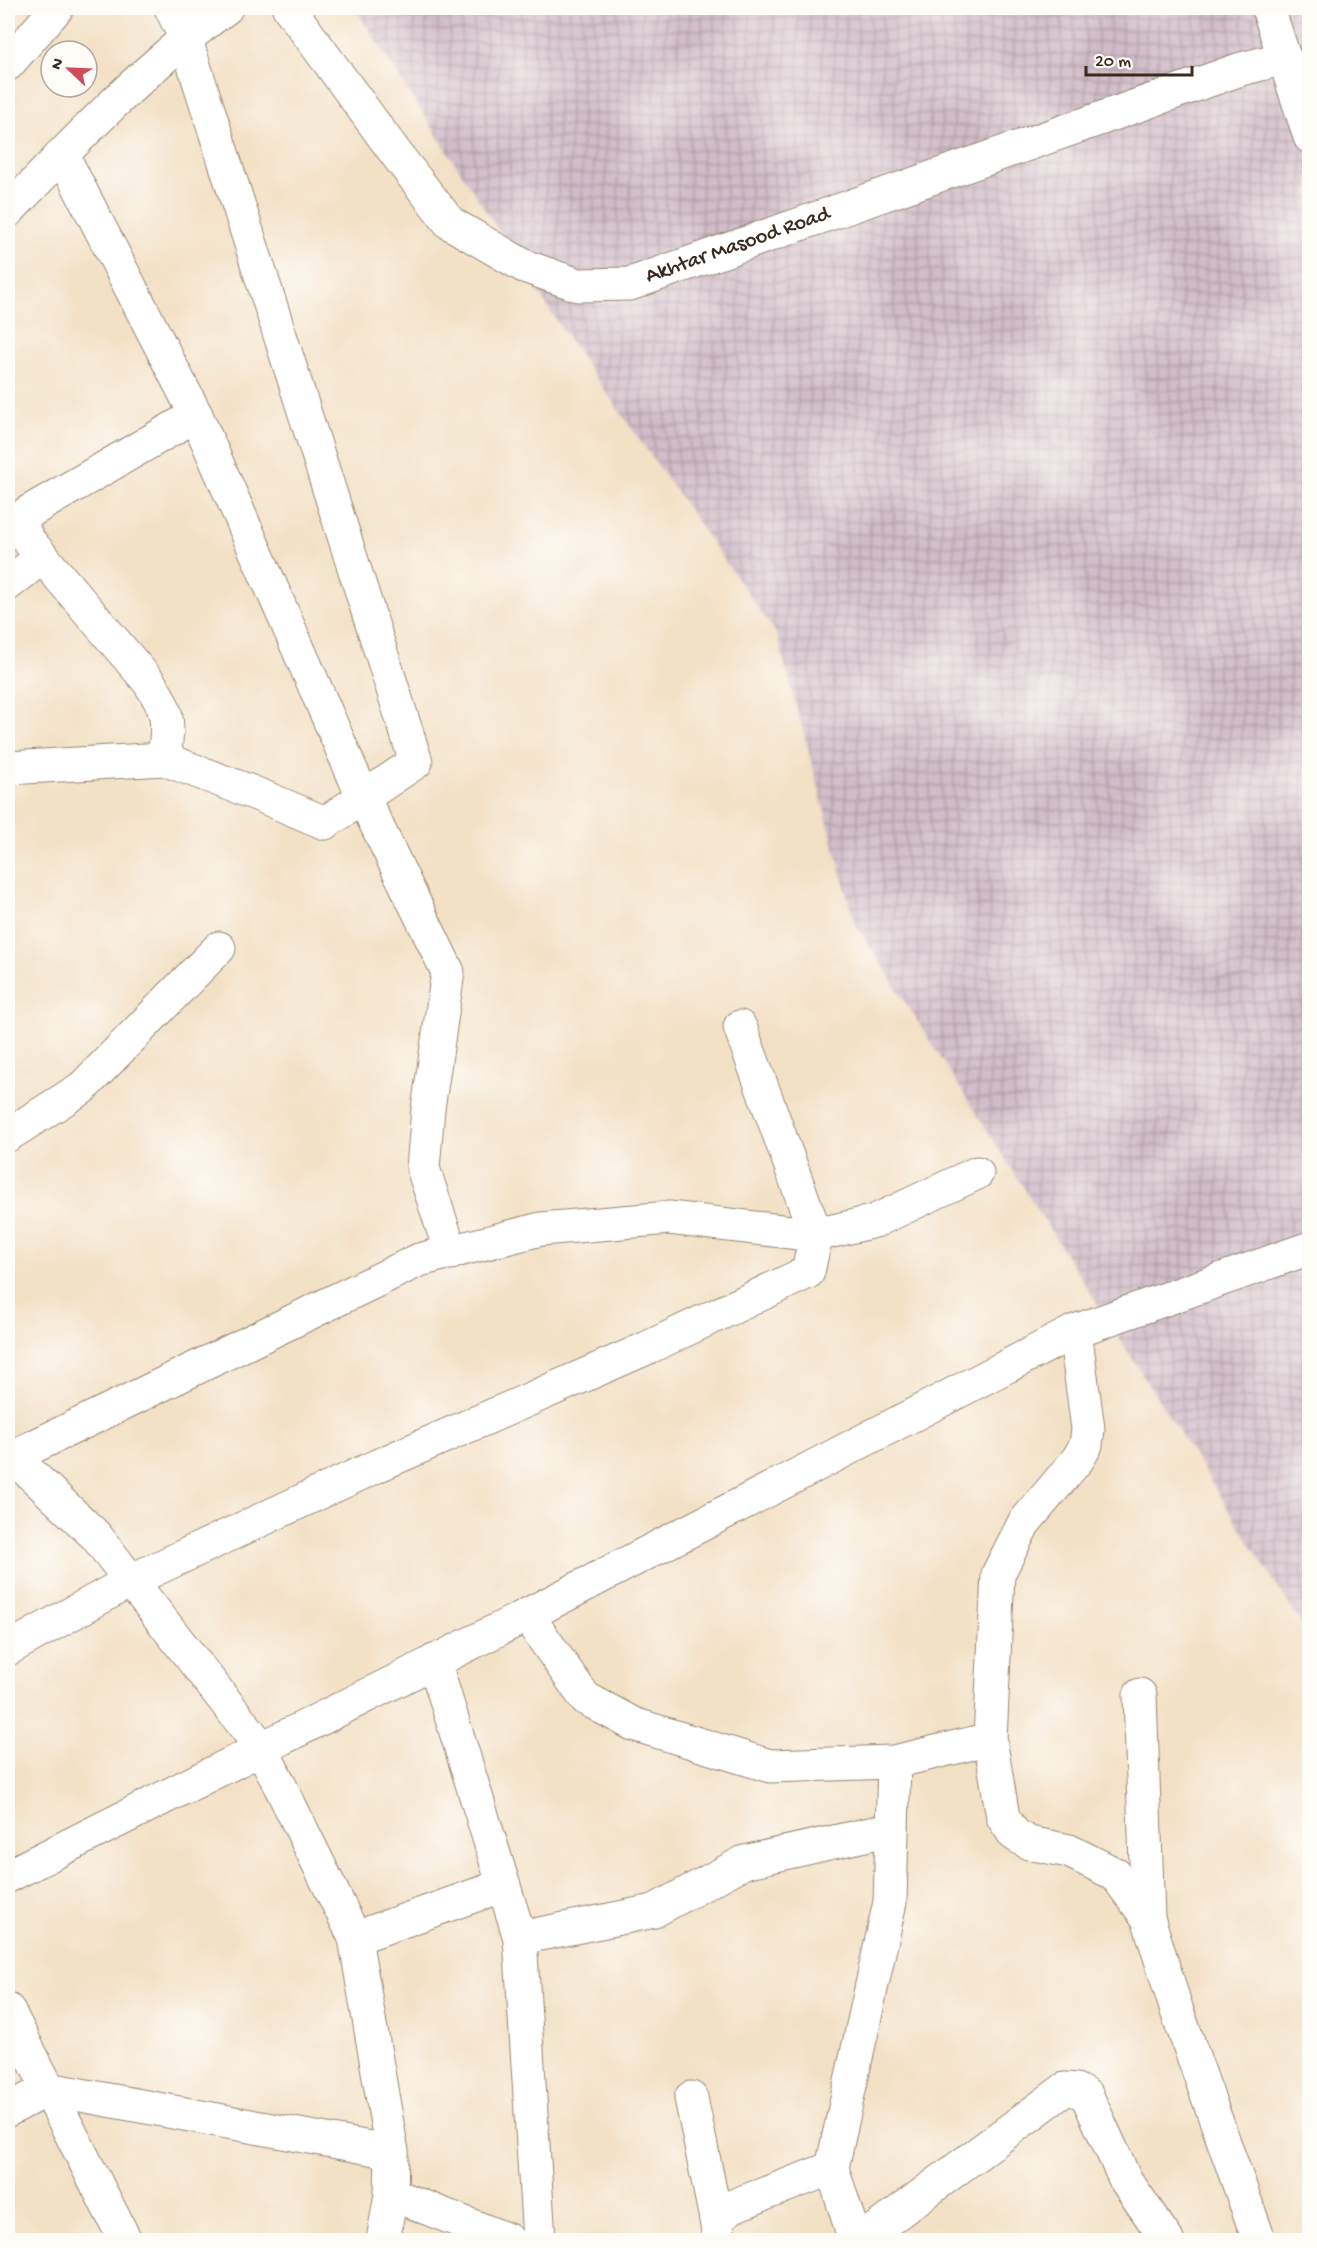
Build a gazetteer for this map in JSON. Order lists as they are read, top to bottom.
{
  "streets": {
    "street": ["Akhtar Masood Road"]
  },
  "scale_bar": "20 m",
  "north": "top left"
}
